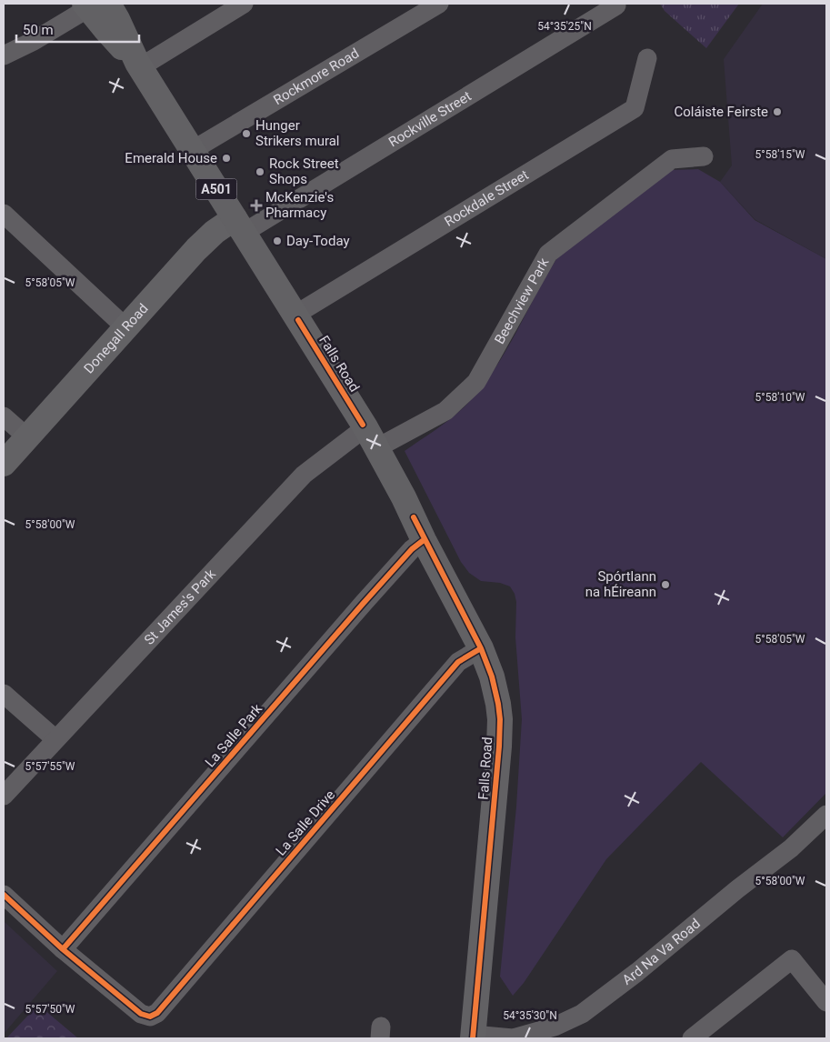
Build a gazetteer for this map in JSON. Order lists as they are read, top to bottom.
{
  "streets": {
    "main road": ["A501", "Falls Road"],
    "street": [
      "Rockmore Road",
      "Rockville Street",
      "Rockdale Street",
      "Beechview Park",
      "Donegall Road",
      "St James's Park",
      "La Salle Park",
      "La Salle Drive",
      "Ard Na Va Road"
    ]
  },
  "crossings": [
    ["Rockmore Road", "Falls Road"],
    ["Rockville Street", "Donegall Road"],
    ["Rockville Street", "Falls Road"],
    ["Rockdale Street", "Falls Road"],
    ["Beechview Park", "Falls Road"],
    ["Beechview Park", "St James's Park"],
    ["Donegall Road", "Falls Road"],
    ["Falls Road", "St James's Park"],
    ["Falls Road", "La Salle Park"],
    ["Falls Road", "La Salle Drive"],
    ["Falls Road", "Ard Na Va Road"],
    ["La Salle Park", "La Salle Drive"]
  ],
  "places": {
    "other": [
      "Coláiste Feirste",
      "Hunger Strikers mural",
      "Emerald House",
      "Rock Street Shops",
      "Day-Today",
      "Spórtlann na hÉireann"
    ],
    "health": ["McKenzie's Pharmacy"]
  },
  "scale_bar": "50 m",
  "coordinates": [
    "54°35'25\"N",
    "5°58'15\"W",
    "5°58'05\"W",
    "5°58'10\"W",
    "5°58'00\"W",
    "5°57'55\"W",
    "5°57'50\"W",
    "54°35'30\"N"
  ]
}
